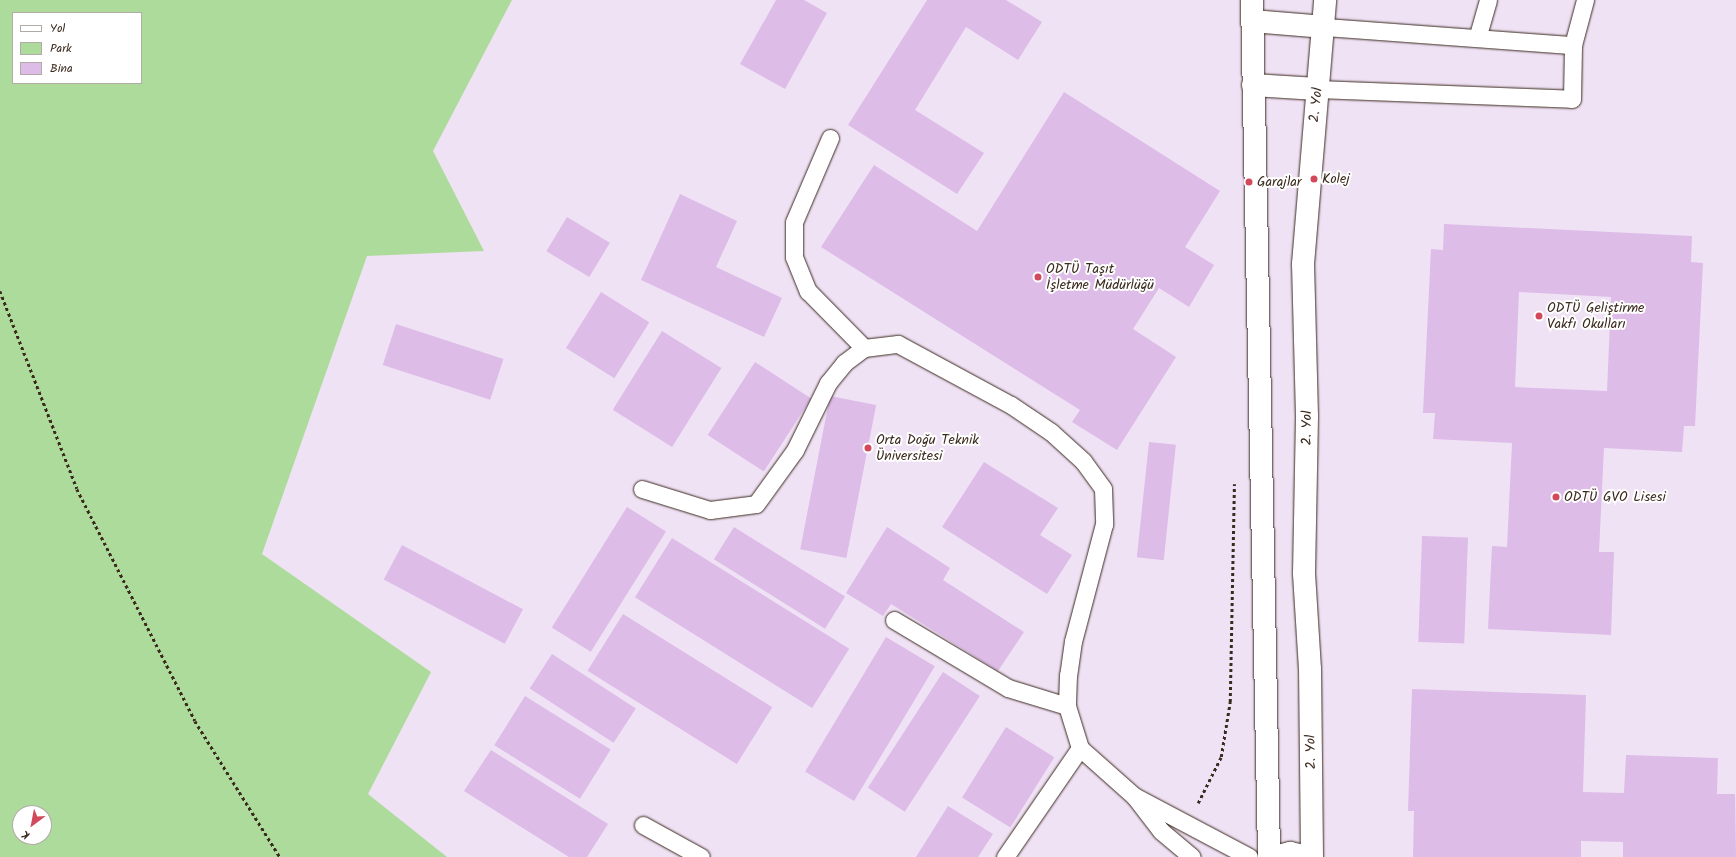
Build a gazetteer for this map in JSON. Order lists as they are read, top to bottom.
{
  "streets": {
    "street": ["2. Yol"]
  },
  "places": [
    "Kolej",
    "Garajlar",
    "ODTÜ Taşıt İşletme Müdürlüğü",
    "ODTÜ Geliştirme Vakfı Okulları",
    "Orta Doğu Teknik Üniversitesi",
    "ODTÜ GVO Lisesi"
  ],
  "legend": ["Yol", "Park", "Bina"],
  "north": "bottom left"
}
